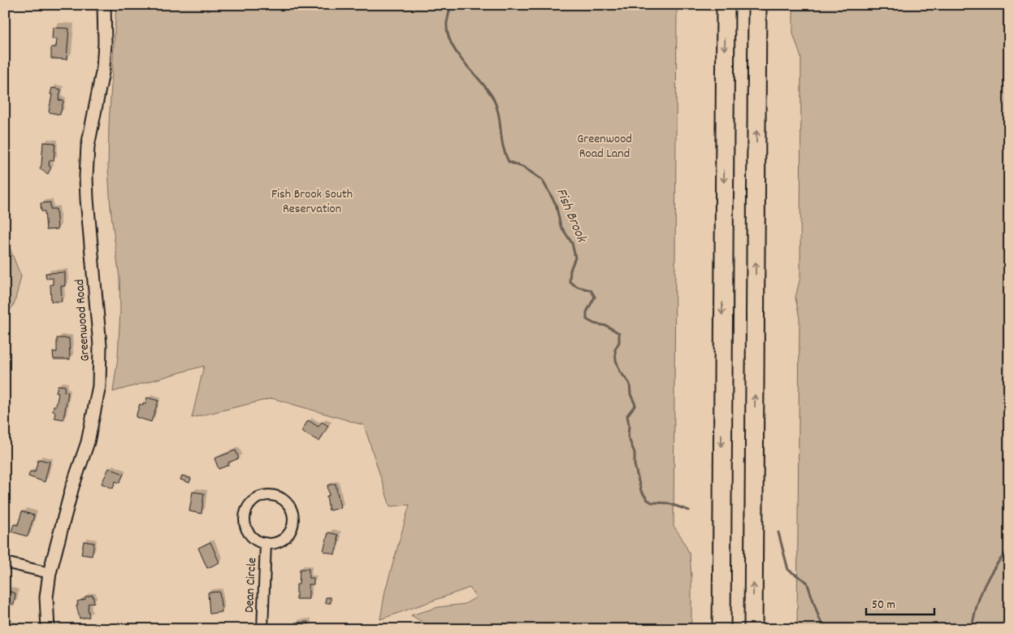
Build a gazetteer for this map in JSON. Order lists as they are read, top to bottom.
{
  "streets": {
    "street": ["Greenwood Road", "Dean Circle"]
  },
  "water": ["Fish Brook"],
  "parks": ["Greenwood Road Land", "Fish Brook South Reservation"],
  "scale_bar": "50 m"
}
